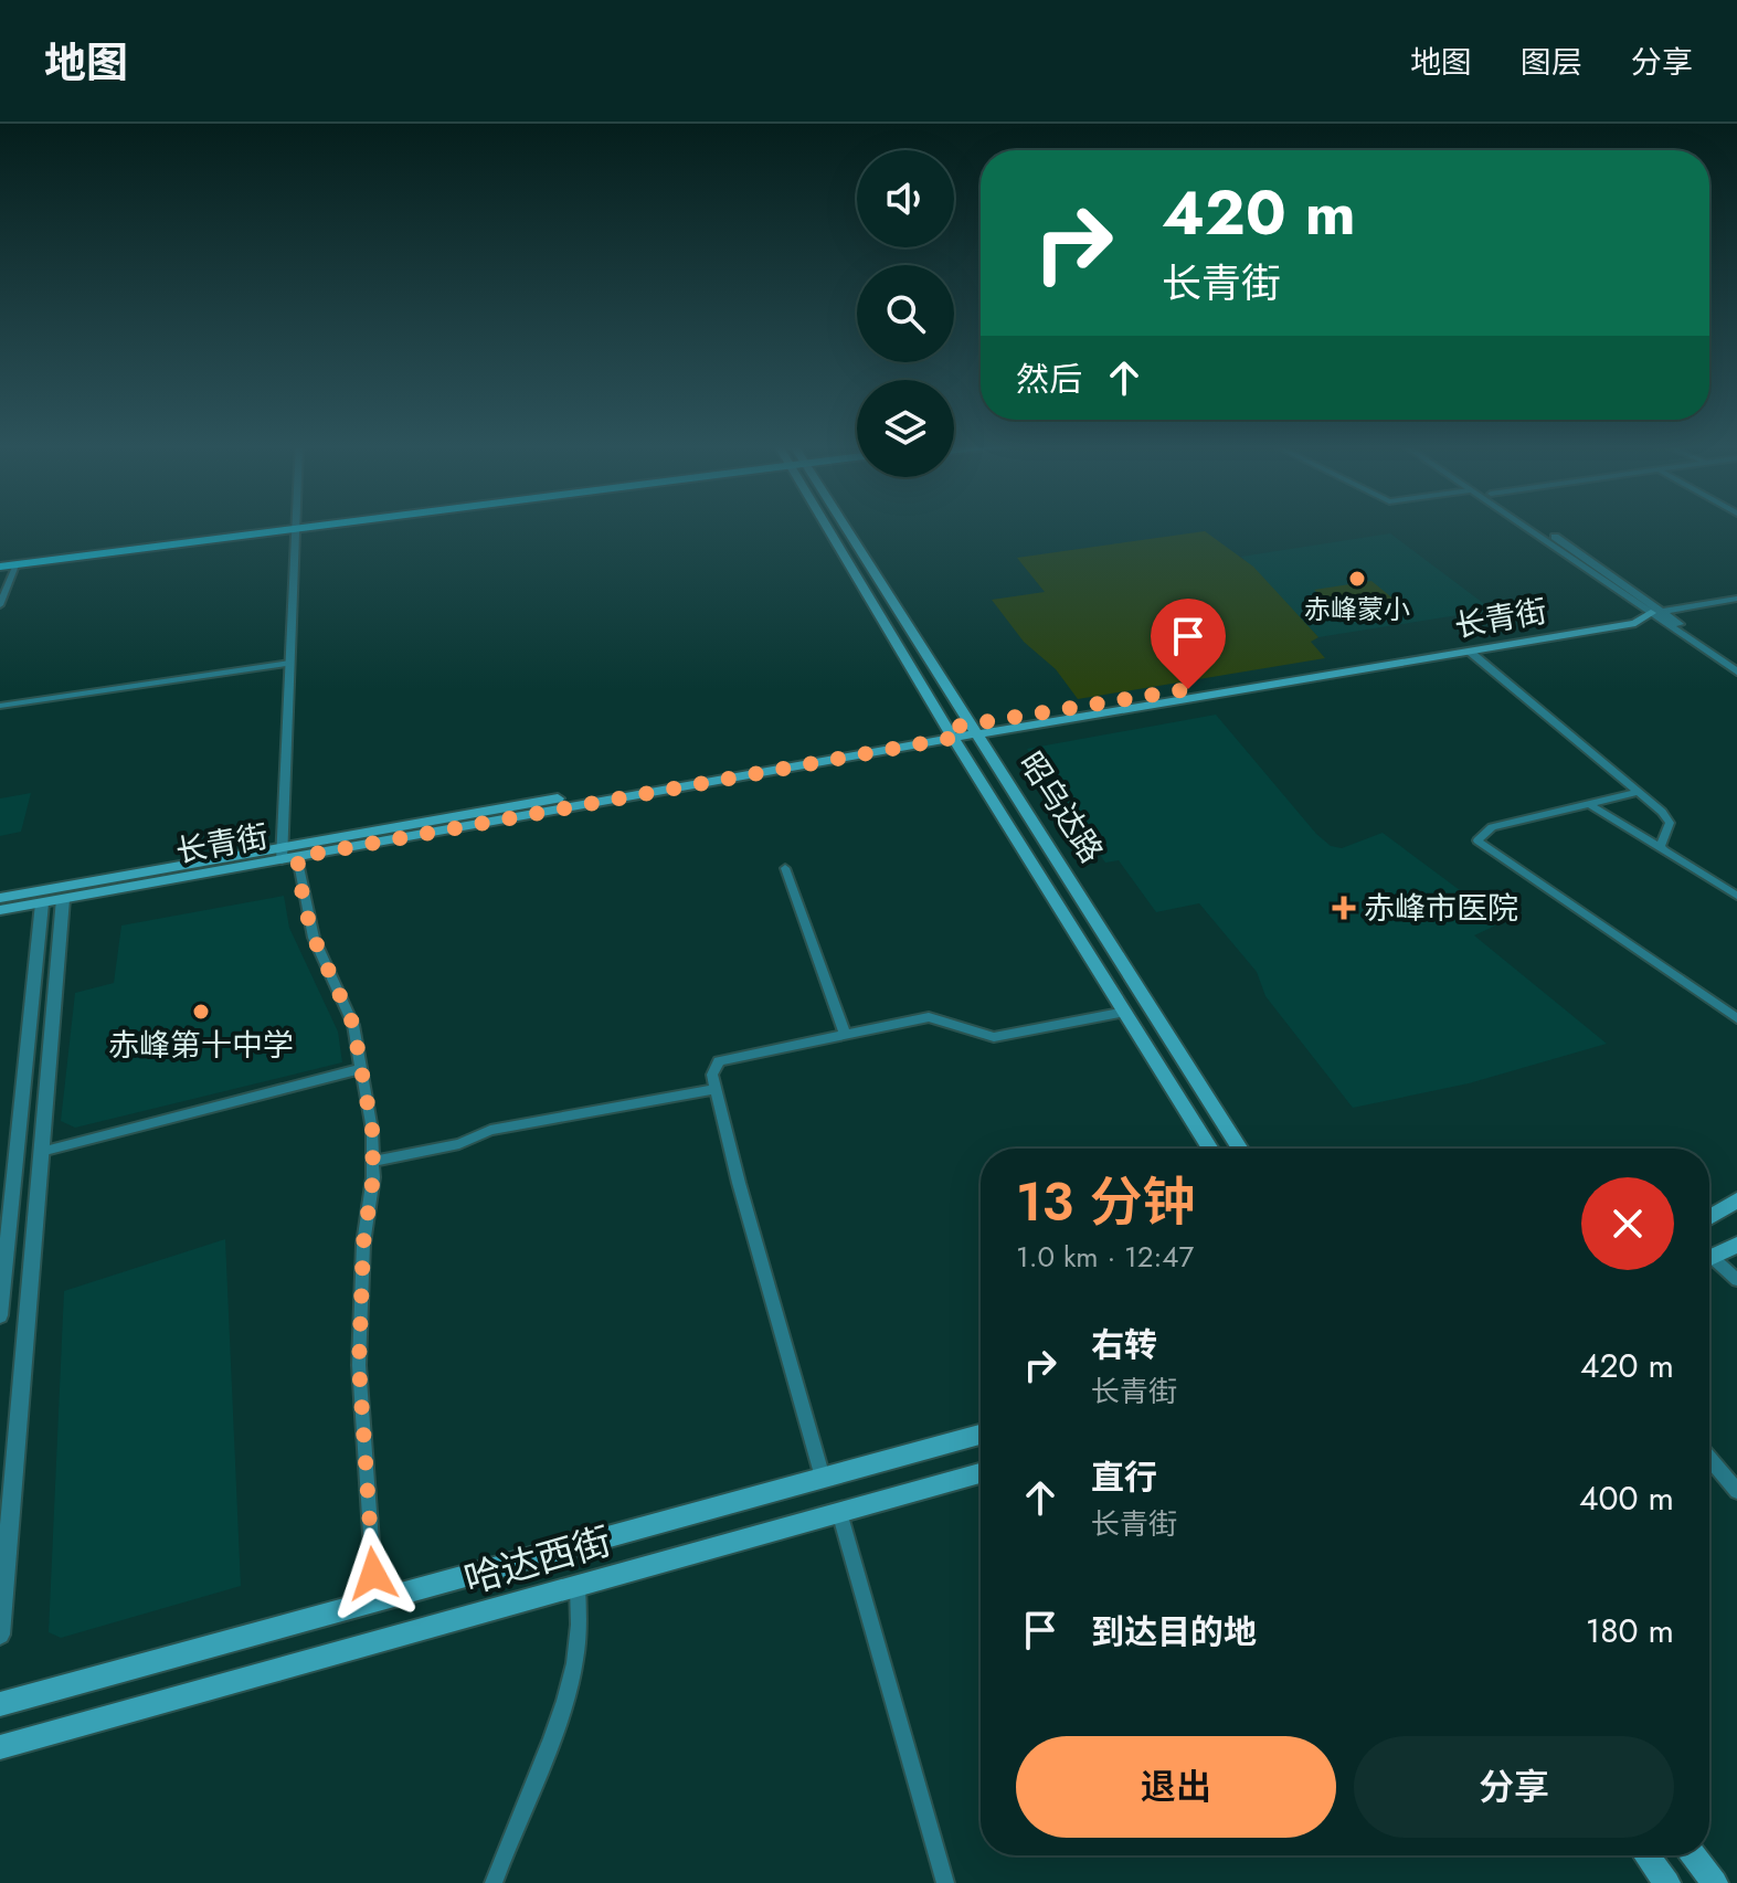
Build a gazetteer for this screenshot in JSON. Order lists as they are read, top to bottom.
{
  "streets": {
    "main road": ["长青街", "昭乌达路", "哈达西街"]
  },
  "crossings": [
    ["长青街", "昭乌达路"]
  ],
  "places": {
    "other": ["赤峰蒙小", "赤峰第十中学"],
    "health": ["赤峰市医院"]
  },
  "page": {
    "header": "地图",
    "nav": ["地图", "图层", "分享"],
    "turn": ["420 m", "长青街"],
    "then": "然后",
    "heading": ["13 分钟", "1.0 km · 12:47"],
    "list": [
      {
        "name": "右转",
        "note": "长青街",
        "value": "420 m"
      },
      {
        "name": "直行",
        "note": "长青街",
        "value": "400 m"
      },
      {
        "name": "到达目的地",
        "value": "180 m"
      }
    ],
    "buttons": ["退出", "分享"]
  }
}
